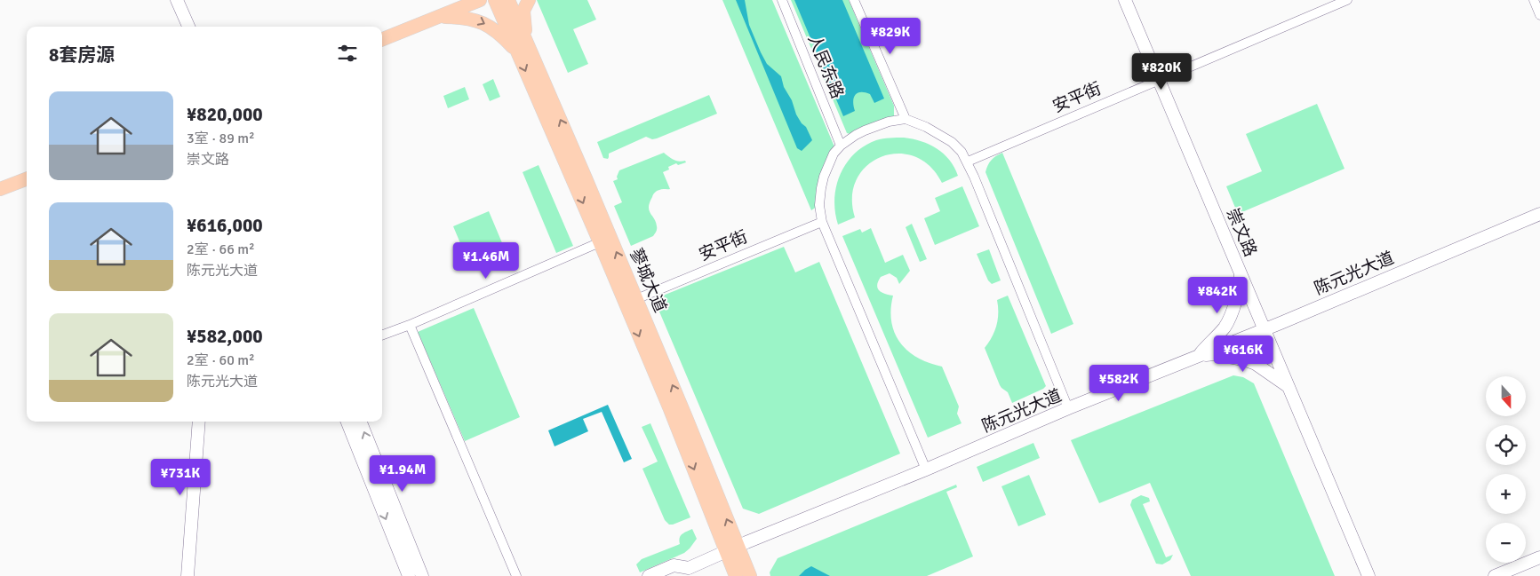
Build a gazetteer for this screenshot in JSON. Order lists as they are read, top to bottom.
{
  "streets": {
    "main road": ["崇文路", "陈元光大道", "蓼城大道"],
    "street": ["人民东路", "安平街"]
  },
  "crossings": [
    ["安平街", "崇文路"],
    ["安平街", "蓼城大道"],
    ["崇文路", "陈元光大道"],
    ["陈元光大道", "蓼城大道"]
  ],
  "north": "bottom",
  "page": {
    "price": [
      "¥829K",
      "¥820K",
      "¥1.46M",
      "¥842K",
      "¥616K",
      "¥582K",
      "¥1.94M",
      "¥731K"
    ],
    "heading": "8套房源",
    "list": [
      {
        "name": "¥820,000",
        "note": "3室 · 89 m² · 崇文路"
      },
      {
        "name": "¥616,000",
        "note": "2室 · 66 m² · 陈元光大道"
      },
      {
        "name": "¥582,000",
        "note": "2室 · 60 m² · 陈元光大道"
      }
    ],
    "map_buttons": ["+", "−"]
  }
}
